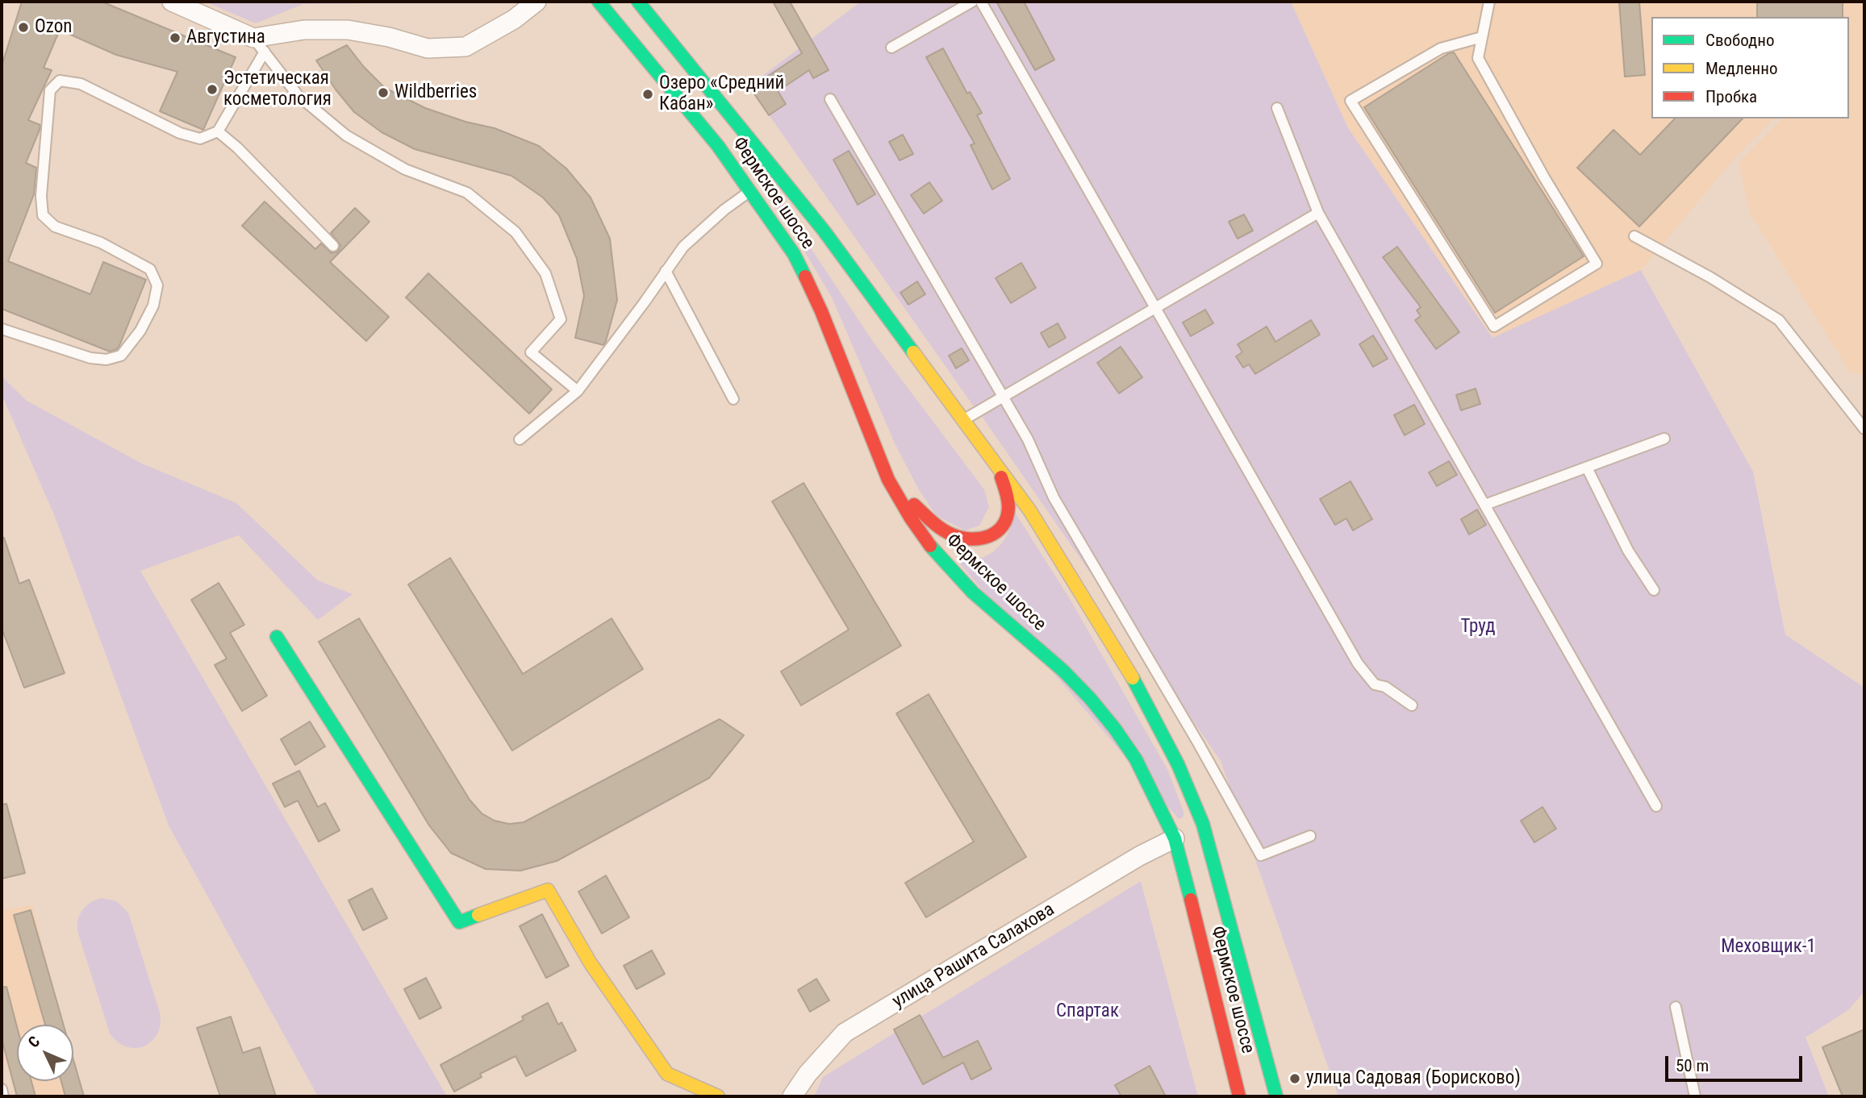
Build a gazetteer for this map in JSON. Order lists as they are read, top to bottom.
{
  "streets": {
    "main road": ["Фермское шоссе"],
    "street": ["улица Рашита Салахова"]
  },
  "crossings": [
    ["Фермское шоссе", "улица Рашита Салахова"]
  ],
  "parks": ["Труд", "Меховщик-1", "Спартак"],
  "places": [
    "Ozon",
    "Августина",
    "Эстетическая косметология",
    "Wildberries",
    "Озеро «Средний Кабан»",
    "улица Садовая (Борисково)"
  ],
  "legend": ["Свободно", "Медленно", "Пробка"],
  "scale_bar": "50 m",
  "north": "top left"
}
